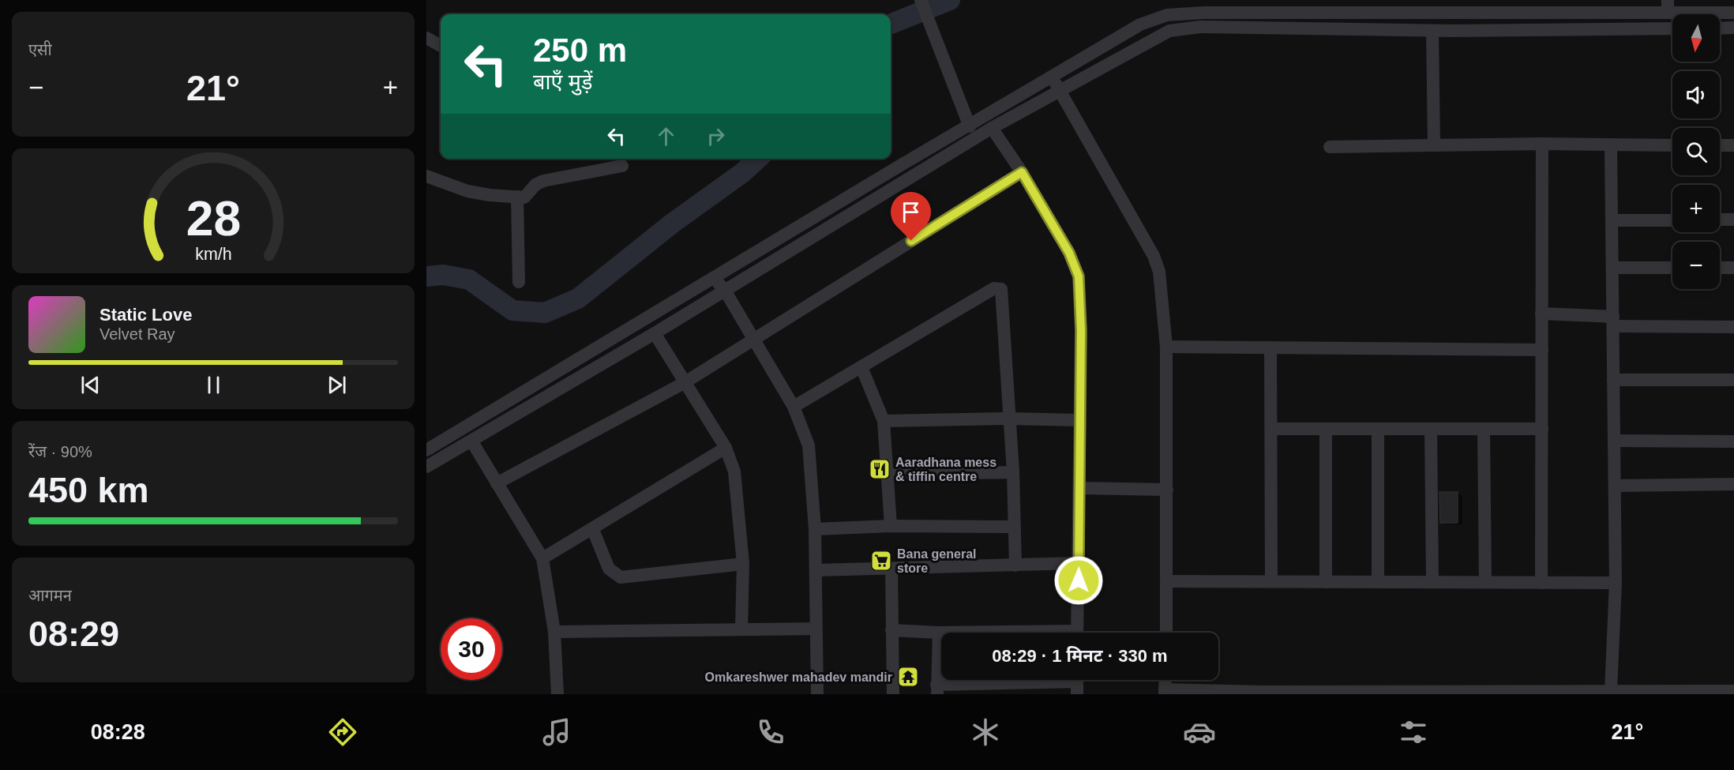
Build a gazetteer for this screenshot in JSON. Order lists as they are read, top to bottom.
{
  "places": {
    "restaurant": ["Aaradhana mess & tiffin centre"],
    "supermarket": ["Bana general store"],
    "temple": ["Omkareshwer mahadev mandir"]
  },
  "north": "bottom",
  "page": {
    "tile": [
      "एसी",
      ["रेंज · 90%", "450 km"],
      ["आगमन", "08:29"]
    ],
    "map_buttons": ["+", "−"],
    "turn": ["250 m", "बाएँ मुड़ें"],
    "heat": ["−", "21°", "+"],
    "song": ["Static Love", "Velvet Ray"],
    "limit": "30",
    "trip": "08:29 · 1 मिनट · 330 m",
    "tabs": ["08:28", "21°"],
    "gauge": ["28", "km/h"]
  }
}
